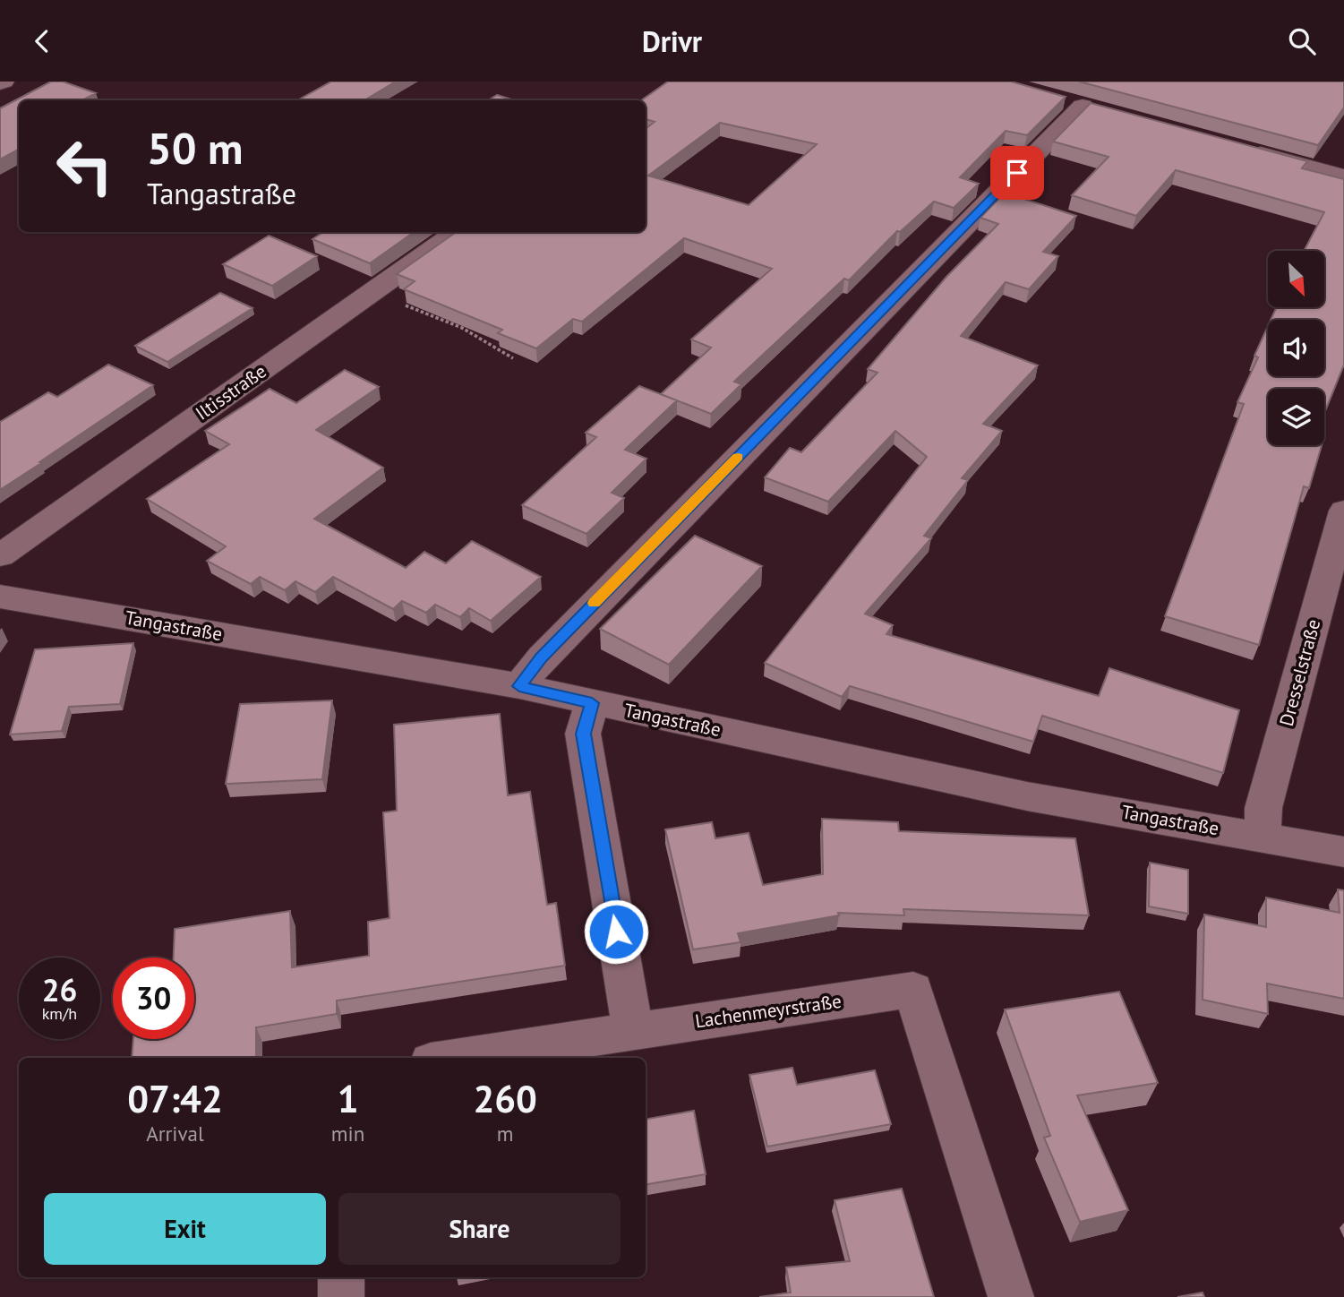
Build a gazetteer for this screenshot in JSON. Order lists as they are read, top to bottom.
{
  "streets": {
    "street": [
      "Iltisstraße",
      "Tangastraße",
      "Dresselstraße",
      "Lachenmeyrstraße"
    ]
  },
  "crossings": [
    ["Tangastraße", "Dresselstraße"]
  ],
  "north": "bottom right",
  "page": {
    "header": "Drivr",
    "turn": ["50 m", "Tangastraße"],
    "speed": "26 km/h",
    "limit": "30",
    "eta": [
      "07:42",
      "Arrival",
      "1",
      "min",
      "260",
      "m"
    ],
    "buttons": ["Exit", "Share"]
  }
}
